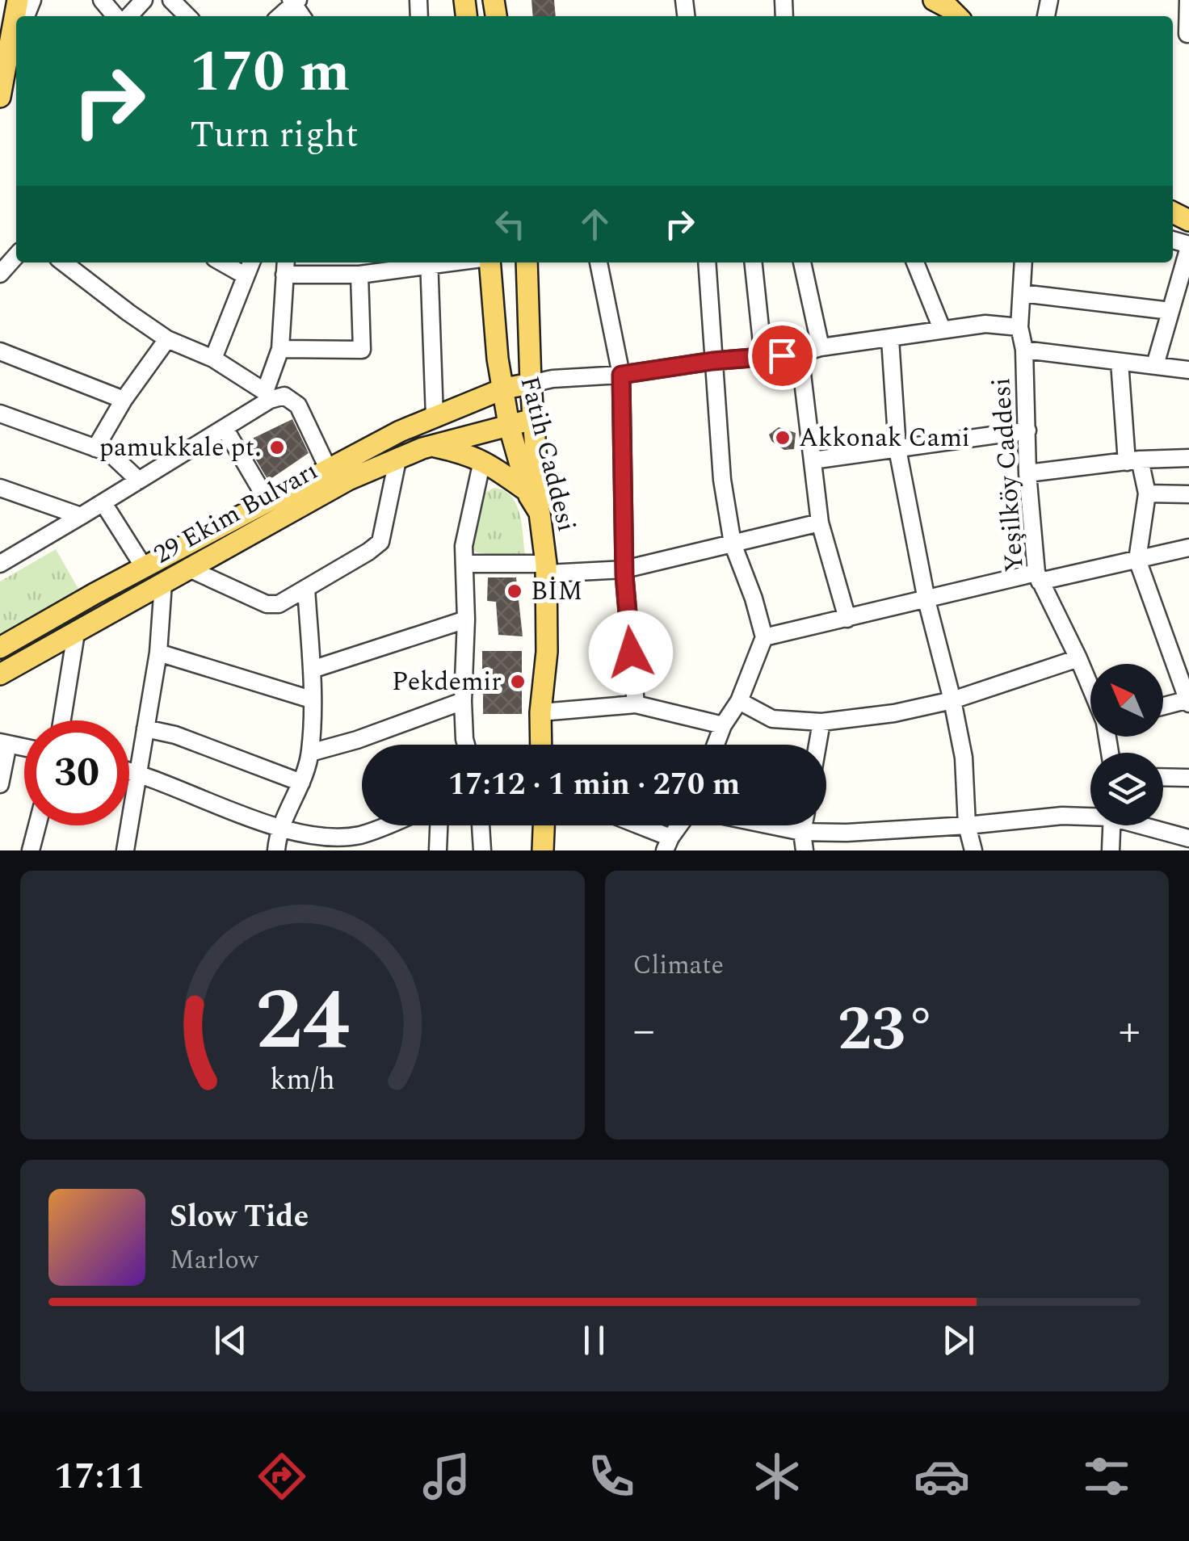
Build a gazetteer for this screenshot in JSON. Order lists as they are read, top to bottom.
{
  "streets": {
    "main road": ["Fatih Caddesi", "29 Ekim Bulvarı"],
    "street": ["Yeşilköy Caddesi"]
  },
  "crossings": [
    ["Fatih Caddesi", "29 Ekim Bulvarı"]
  ],
  "places": [
    "Akkonak Cami",
    "pamukkale pt.",
    "BİM",
    "Pekdemir"
  ],
  "north": "top left",
  "page": {
    "turn": ["170 m", "Turn right"],
    "limit": "30",
    "trip": "17:12 · 1 min · 270 m",
    "tile": "Climate",
    "heat": ["−", "23°", "+"],
    "song": ["Slow Tide", "Marlow"],
    "tabs": "17:11",
    "gauge": ["24", "km/h"]
  }
}
